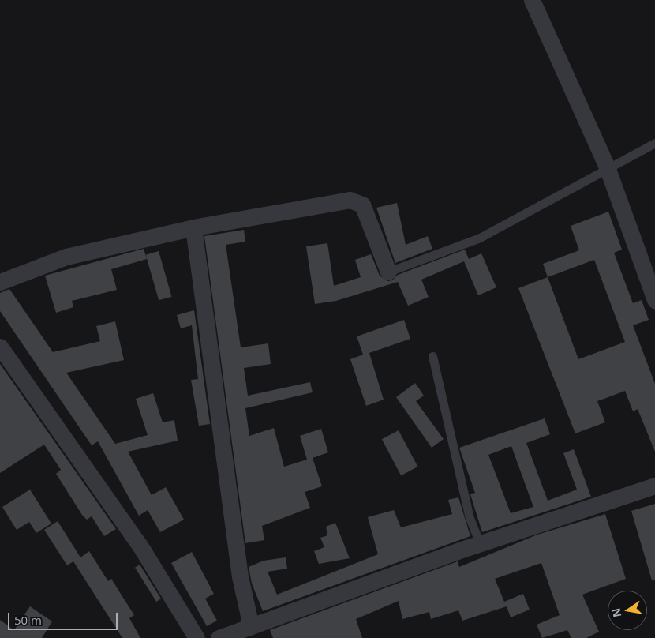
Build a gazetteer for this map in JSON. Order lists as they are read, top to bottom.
{
  "scale_bar": "50 m",
  "north": "left"
}
